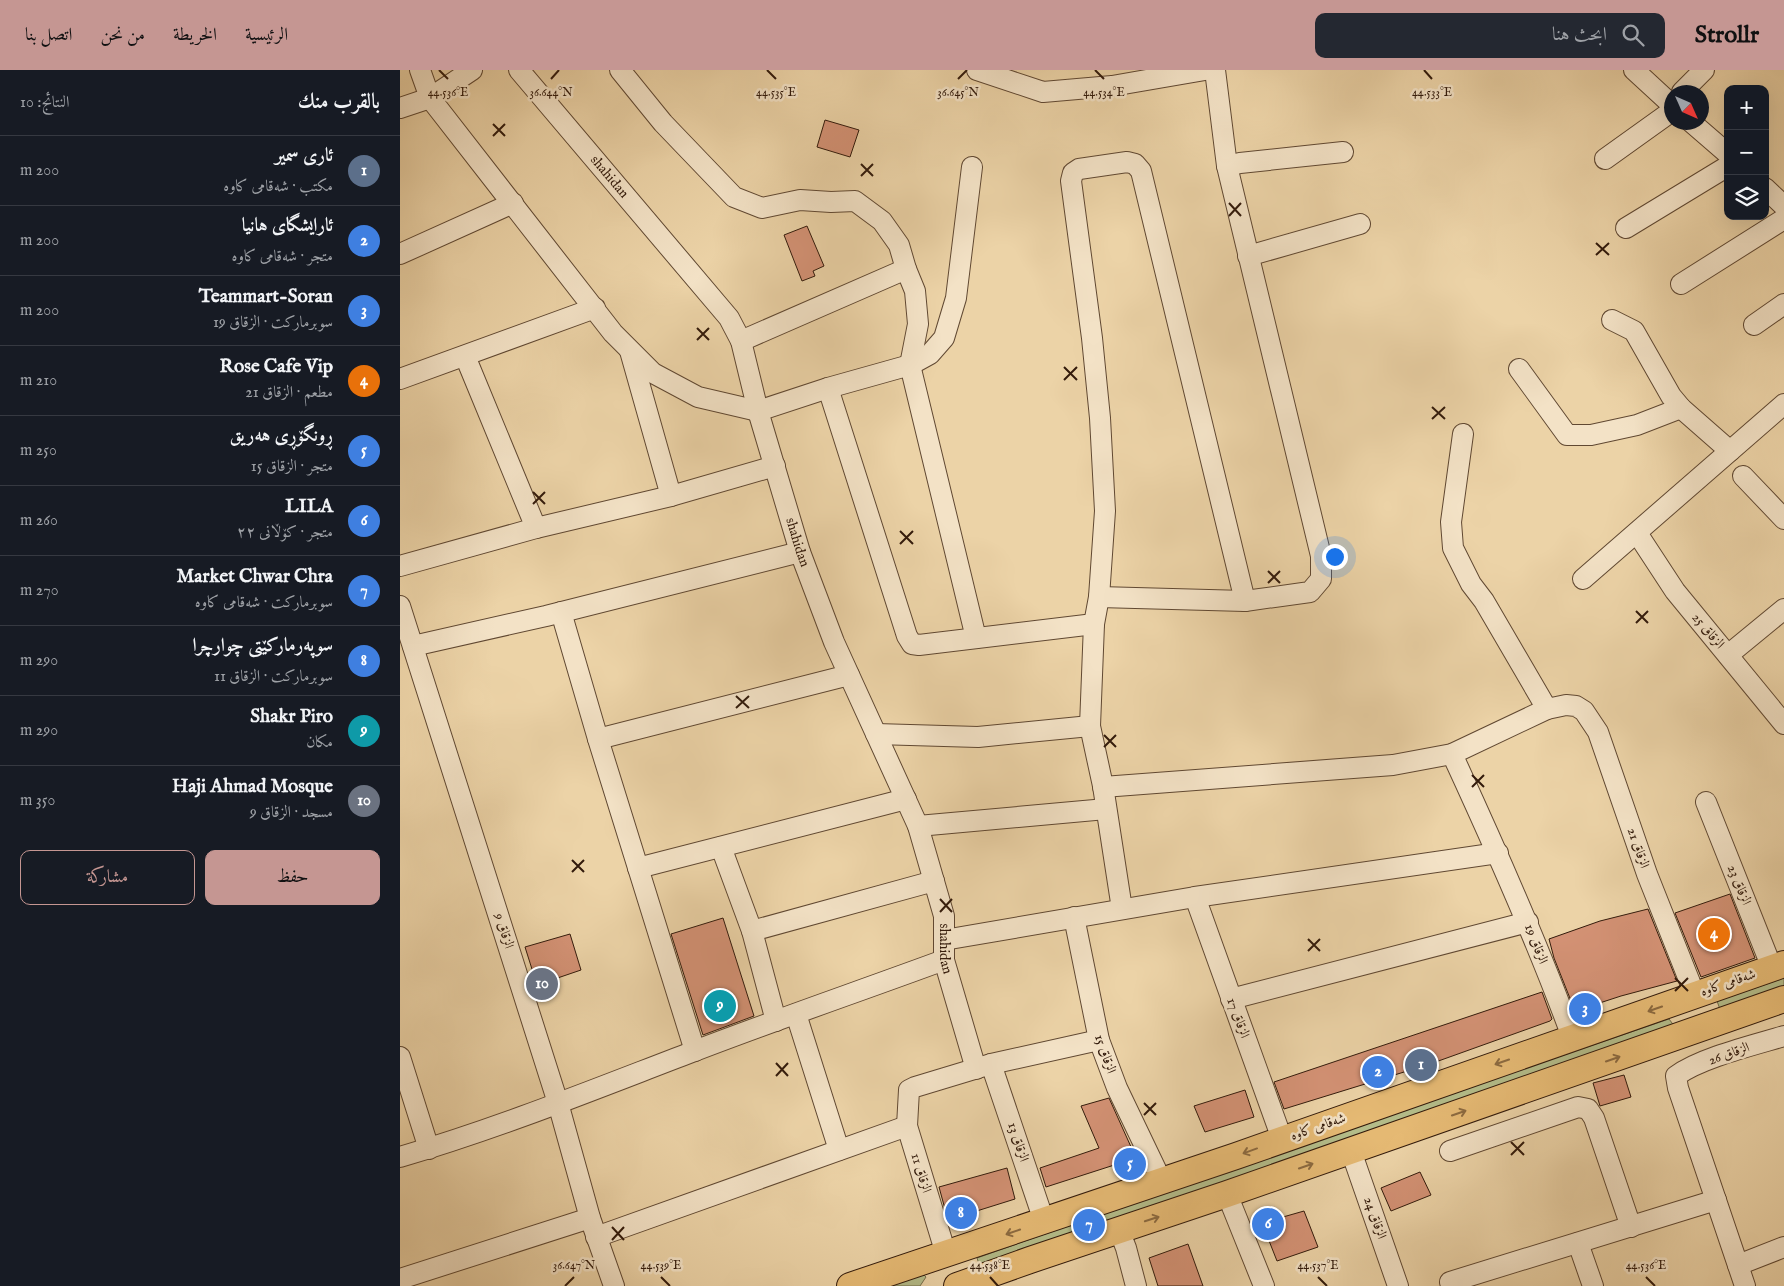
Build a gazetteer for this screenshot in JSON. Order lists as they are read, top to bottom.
{
  "streets": {
    "main road": ["شەقامی کاوە"],
    "street": [
      "shahidan",
      "الزقاق 25",
      "الزقاق 21",
      "الزقاق 23",
      "الزقاق 9",
      "الزقاق 19",
      "الزقاق 17",
      "الزقاق 15",
      "الزقاق 26",
      "الزقاق 13",
      "الزقاق 11",
      "الزقاق 24"
    ]
  },
  "crossings": [
    ["shahidan", "الزقاق 13"],
    ["shahidan", "الزقاق 11"],
    ["الزقاق 21", "شەقامی کاوە"],
    ["الزقاق 23", "شەقامی کاوە"],
    ["الزقاق 19", "شەقامی کاوە"],
    ["شەقامی کاوە", "الزقاق 17"],
    ["شەقامی کاوە", "الزقاق 15"],
    ["شەقامی کاوە", "الزقاق 13"],
    ["شەقامی کاوە", "الزقاق 11"],
    ["الزقاق 13", "الزقاق 11"]
  ],
  "north": "bottom right",
  "page": {
    "header": "Strollr",
    "search": "ابحث هنا",
    "nav": [
      "الرئيسية",
      "الخريطة",
      "من نحن",
      "اتصل بنا"
    ],
    "heading": ["بالقرب منك", "النتائج: 10"],
    "map_buttons": ["+", "−"],
    "list": [
      {
        "mark": "1",
        "name": "ئارى سمير",
        "note": "مكتب · شەقامی کاوە",
        "value": "200 m"
      },
      {
        "mark": "2",
        "name": "ئارایشگای هانیا",
        "note": "متجر · شەقامی کاوە",
        "value": "200 m"
      },
      {
        "mark": "3",
        "name": "Teammart-Soran",
        "note": "سوبرماركت · الزقاق 19",
        "value": "200 m"
      },
      {
        "mark": "4",
        "name": "Rose Cafe Vip",
        "note": "مطعم · الزقاق 21",
        "value": "210 m"
      },
      {
        "mark": "5",
        "name": "ڕونگۆڕی هەریق",
        "note": "متجر · الزقاق 15",
        "value": "250 m"
      },
      {
        "mark": "6",
        "name": "LILA",
        "note": "متجر · کۆڵانی ٢٢",
        "value": "260 m"
      },
      {
        "mark": "7",
        "name": "Market Chwar Chra",
        "note": "سوبرماركت · شەقامی کاوە",
        "value": "270 m"
      },
      {
        "mark": "8",
        "name": "سوپەرمارکێتی چوارچرا",
        "note": "سوبرماركت · الزقاق 11",
        "value": "290 m"
      },
      {
        "mark": "9",
        "name": "Shakr Piro",
        "note": "مكان",
        "value": "290 m"
      },
      {
        "mark": "10",
        "name": "Haji Ahmad Mosque",
        "note": "مسجد · الزقاق 9",
        "value": "350 m"
      }
    ],
    "buttons": ["حفظ", "مشاركة"],
    "pins": [
      "4",
      "10",
      "9",
      "3",
      "1",
      "2",
      "5",
      "8",
      "6",
      "7"
    ]
  },
  "coordinates": [
    "44.536°E",
    "36.644°N",
    "44.535°E",
    "36.645°N",
    "44.534°E",
    "44.533°E",
    "36.647°N",
    "44.539°E",
    "44.538°E",
    "44.537°E"
  ]
}
